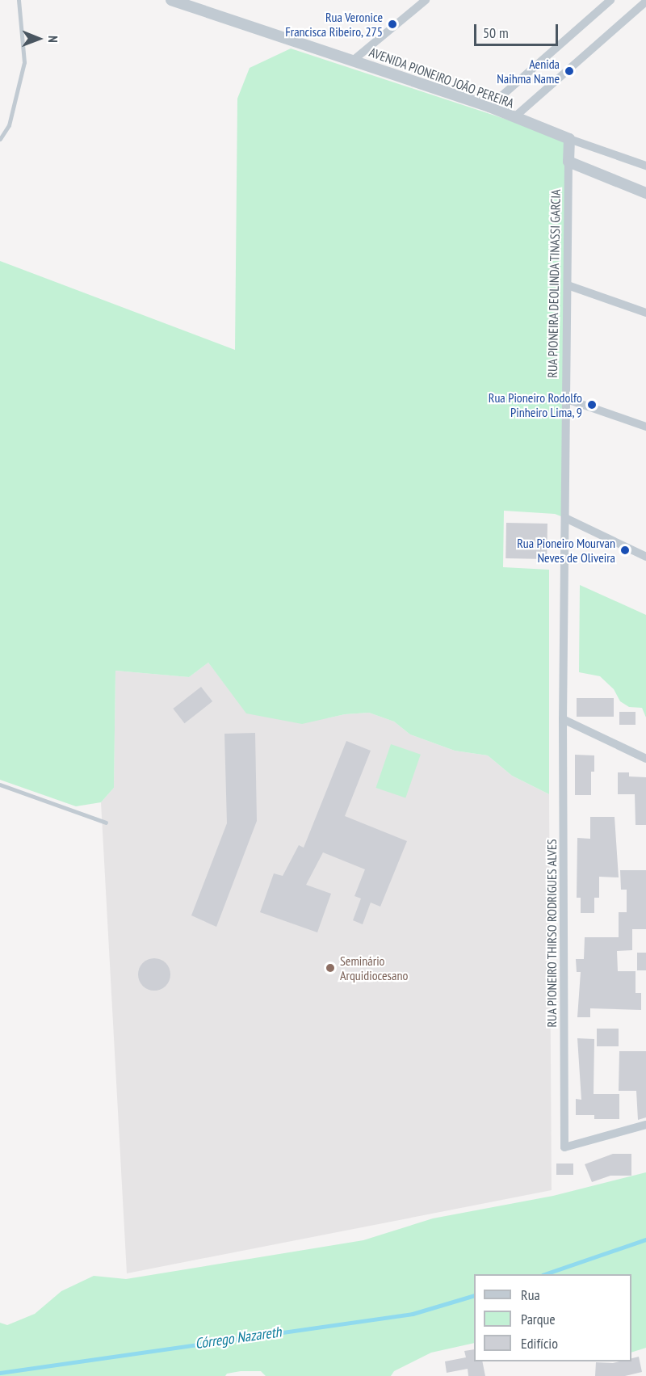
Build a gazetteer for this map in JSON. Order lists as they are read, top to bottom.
{
  "streets": {
    "street": ["AVENIDA PIONEIRO JOÃO PEREIRA", "RUA PIONEIRA DEOLINDA TINASSI GARCIA", "RUA PIONEIRO THIRSO RODRIGUES ALVES"]
  },
  "crossings": [
    ["AVENIDA PIONEIRO JOÃO PEREIRA", "RUA PIONEIRA DEOLINDA TINASSI GARCIA"],
    ["RUA PIONEIRA DEOLINDA TINASSI GARCIA", "RUA PIONEIRO THIRSO RODRIGUES ALVES"]
  ],
  "water": ["Córrego Nazareth"],
  "places": [
    "Rua Veronice Francisca Ribeiro, 275",
    "Aenida Naihma Name",
    "Rua Pioneiro Rodolfo Pinheiro Lima, 9",
    "Rua Pioneiro Mourvan Neves de Oliveira",
    "Seminário Arquidiocesano"
  ],
  "legend": ["Rua", "Parque", "Edifício"],
  "scale_bar": "50 m",
  "north": "right"
}
